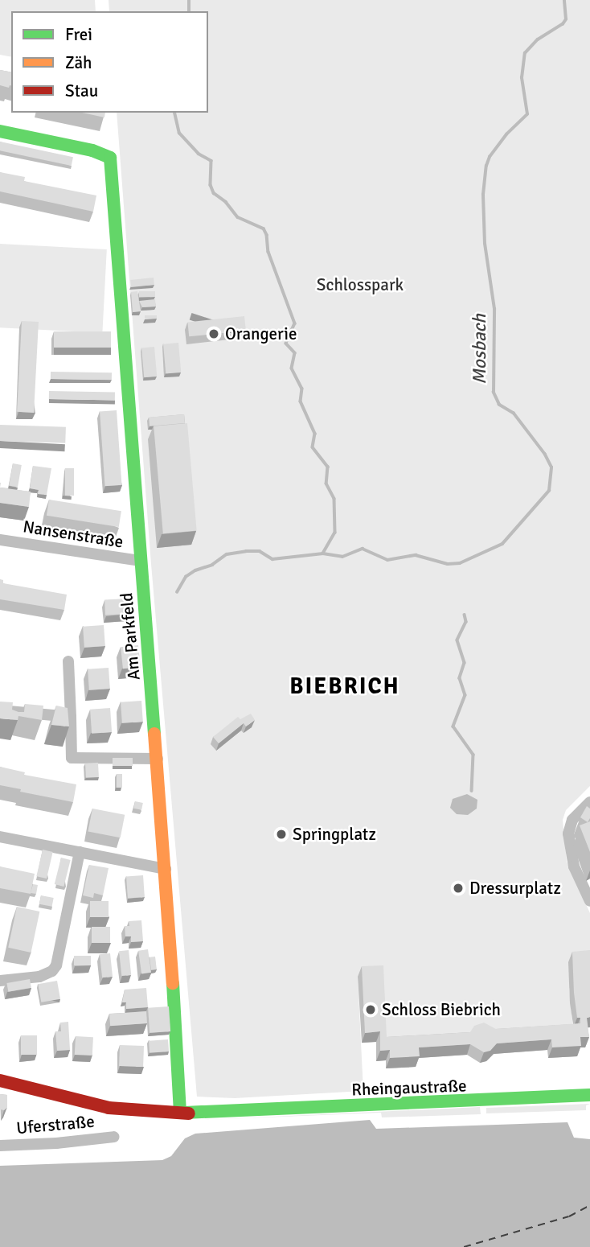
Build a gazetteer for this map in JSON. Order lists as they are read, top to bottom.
{
  "streets": {
    "street": [
      "Nansenstraße",
      "Am Parkfeld",
      "Rheingaustraße",
      "Uferstraße"
    ]
  },
  "crossings": [
    ["Nansenstraße", "Am Parkfeld"],
    ["Am Parkfeld", "Rheingaustraße"]
  ],
  "districts": ["BIEBRICH"],
  "water": ["Mosbach"],
  "parks": ["Schlosspark"],
  "places": [
    "Orangerie",
    "Springplatz",
    "Dressurplatz",
    "Schloss Biebrich"
  ],
  "legend": ["Frei", "Zäh", "Stau"]
}
